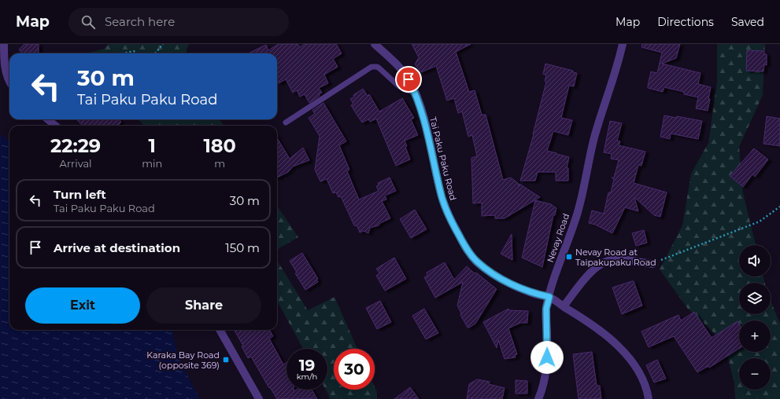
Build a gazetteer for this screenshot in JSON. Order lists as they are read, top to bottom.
{
  "streets": {
    "street": ["Tai Paku Paku Road", "Nevay Road"]
  },
  "crossings": [
    ["Tai Paku Paku Road", "Nevay Road"]
  ],
  "places": {
    "transit": ["Nevay Road at Taipakupaku Road", "Karaka Bay Road (opposite 369)"]
  },
  "page": {
    "header": "Map",
    "search": "Search here",
    "nav": ["Map", "Directions", "Saved"],
    "turn": ["30 m", "Tai Paku Paku Road"],
    "eta": [
      "22:29",
      "Arrival",
      "1",
      "min",
      "180",
      "m"
    ],
    "list": [
      {
        "name": "Turn left",
        "note": "Tai Paku Paku Road",
        "value": "30 m"
      },
      {
        "name": "Arrive at destination",
        "value": "150 m"
      }
    ],
    "map_buttons": ["+", "−"],
    "buttons": ["Exit", "Share"],
    "speed": "19 km/h",
    "limit": "30"
  }
}
